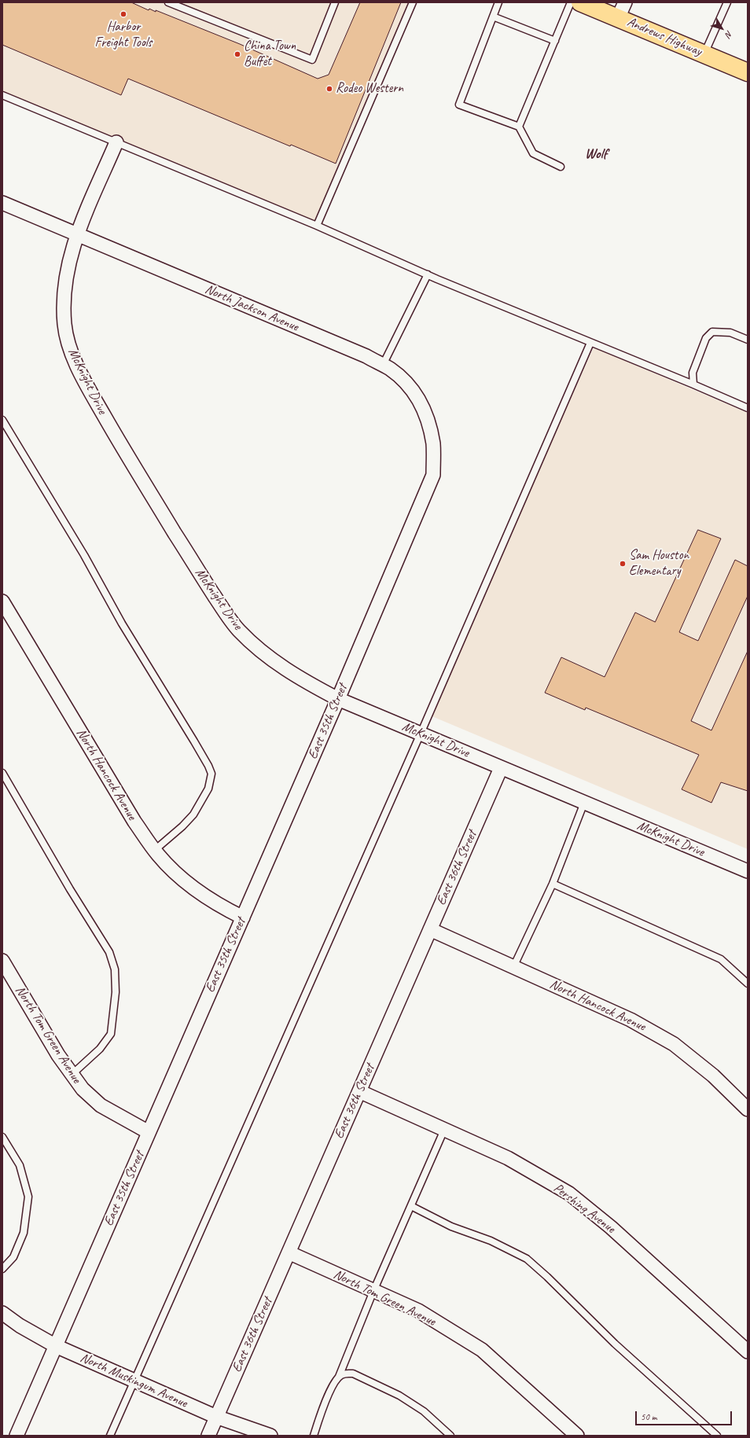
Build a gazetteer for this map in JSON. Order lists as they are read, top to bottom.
{
  "streets": {
    "main road": ["Andrews Highway"],
    "street": [
      "North Jackson Avenue",
      "McKnight Drive",
      "East 35th Street",
      "North Hancock Avenue",
      "East 36th Street",
      "North Tom Green Avenue",
      "Pershing Avenue",
      "North Muskingum Avenue"
    ]
  },
  "crossings": [
    ["North Jackson Avenue", "McKnight Drive"],
    ["North Jackson Avenue", "East 35th Street"],
    ["McKnight Drive", "East 35th Street"],
    ["McKnight Drive", "East 36th Street"],
    ["East 35th Street", "North Hancock Avenue"],
    ["East 35th Street", "North Tom Green Avenue"],
    ["East 35th Street", "North Muskingum Avenue"],
    ["North Hancock Avenue", "East 36th Street"],
    ["East 36th Street", "North Tom Green Avenue"],
    ["East 36th Street", "Pershing Avenue"],
    ["East 36th Street", "North Muskingum Avenue"]
  ],
  "districts": ["Wolf"],
  "places": [
    "Harbor Freight Tools",
    "China Town Buffet",
    "Rodeo Western",
    "Sam Houston Elementary"
  ],
  "scale_bar": "50 m",
  "north": "bottom right"
}
